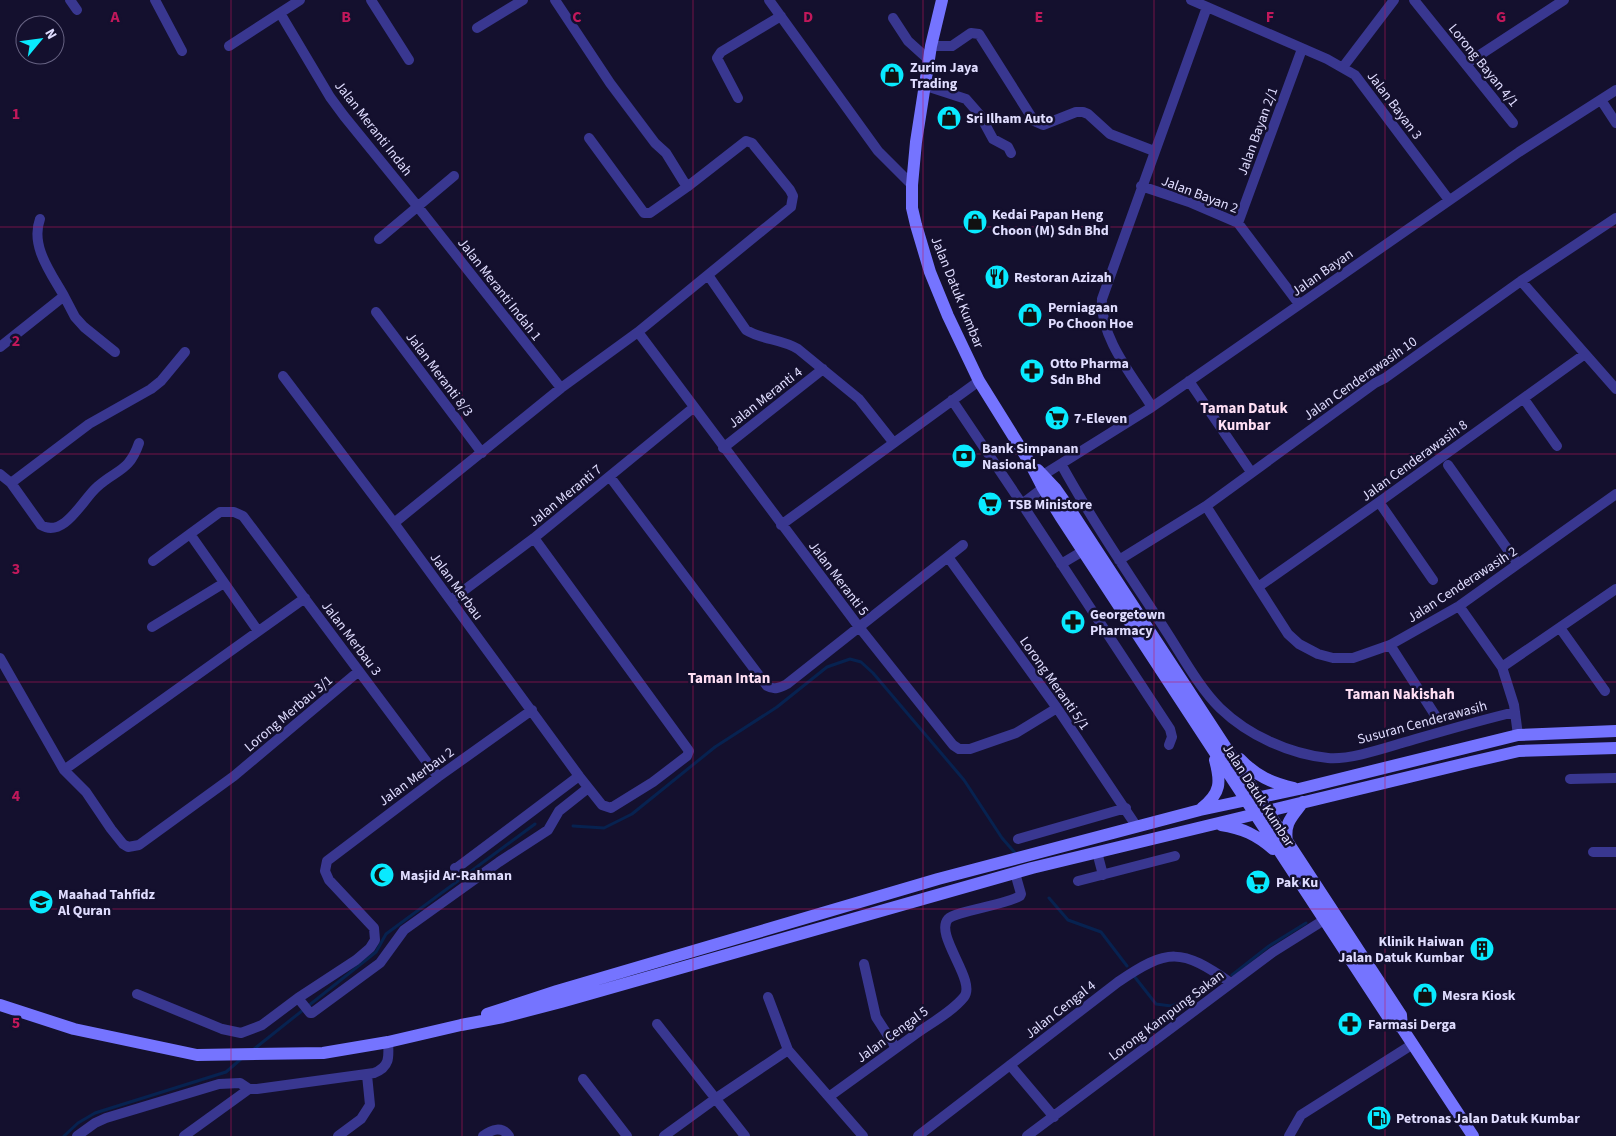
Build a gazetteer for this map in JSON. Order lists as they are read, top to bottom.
{
  "streets": {
    "main road": ["Jalan Datuk Kumbar"],
    "street": [
      "Lorong Bayan 4/1",
      "Jalan Bayan 3",
      "Jalan Meranti Indah",
      "Jalan Bayan 2/1",
      "Jalan Bayan 2",
      "Jalan Bayan",
      "Jalan Meranti Indah 1",
      "Jalan Meranti 8/3",
      "Jalan Cenderawasih 10",
      "Jalan Meranti 4",
      "Jalan Cenderawasih 8",
      "Jalan Meranti 7",
      "Jalan Meranti 5",
      "Jalan Cenderawasih 2",
      "Jalan Merbau",
      "Jalan Merbau 3",
      "Lorong Meranti 5/1",
      "Lorong Merbau 3/1",
      "Susuran Cenderawasih",
      "Jalan Merbau 2",
      "Jalan Cengal 4",
      "Lorong Kampung Sakan",
      "Jalan Cengal 5"
    ]
  },
  "crossings": [
    ["Jalan Bayan 3", "Jalan Bayan 2/1"],
    ["Jalan Bayan 3", "Jalan Bayan"],
    ["Jalan Meranti Indah", "Jalan Meranti Indah 1"],
    ["Jalan Bayan 2/1", "Jalan Bayan 2"],
    ["Jalan Bayan 2", "Jalan Bayan"],
    ["Jalan Bayan", "Jalan Datuk Kumbar"],
    ["Jalan Bayan", "Susuran Cenderawasih"],
    ["Jalan Datuk Kumbar", "Lorong Kampung Sakan"],
    ["Jalan Cenderawasih 10", "Jalan Cenderawasih 2"],
    ["Jalan Cenderawasih 10", "Susuran Cenderawasih"],
    ["Jalan Meranti 4", "Jalan Meranti 5"],
    ["Jalan Cenderawasih 8", "Jalan Cenderawasih 2"],
    ["Jalan Meranti 7", "Jalan Meranti 5"],
    ["Jalan Meranti 7", "Jalan Merbau"],
    ["Jalan Meranti 5", "Lorong Meranti 5/1"],
    ["Jalan Merbau", "Jalan Merbau 2"],
    ["Jalan Merbau 3", "Lorong Merbau 3/1"],
    ["Jalan Merbau 3", "Jalan Merbau 2"],
    ["Jalan Cengal 4", "Lorong Kampung Sakan"]
  ],
  "districts": ["Taman Datuk Kumbar", "Taman Intan", "Taman Nakishah"],
  "places": {
    "shop": [
      "Zurim Jaya Trading",
      "Sri Ilham Auto",
      "Kedai Papan Heng Choon (M) Sdn Bhd",
      "Perniagaan Po Choon Hoe",
      "Mesra Kiosk"
    ],
    "restaurant": ["Restoran Azizah"],
    "pharmacy": ["Otto Pharma Sdn Bhd", "Georgetown Pharmacy", "Farmasi Derga"],
    "supermarket": ["7-Eleven", "TSB Ministore", "Pak Ku"],
    "bank": ["Bank Simpanan Nasional"],
    "mosque": ["Masjid Ar-Rahman"],
    "school or university": ["Maahad Tahfidz Al Quran"],
    "building": ["Klinik Haiwan Jalan Datuk Kumbar"],
    "fuel station": ["Petronas Jalan Datuk Kumbar"]
  },
  "north": "top right",
  "grid": {
    "columns": [
      "A",
      "B",
      "C",
      "D",
      "E",
      "F",
      "G"
    ],
    "rows": [
      "1",
      "2",
      "3",
      "4",
      "5"
    ]
  }
}
